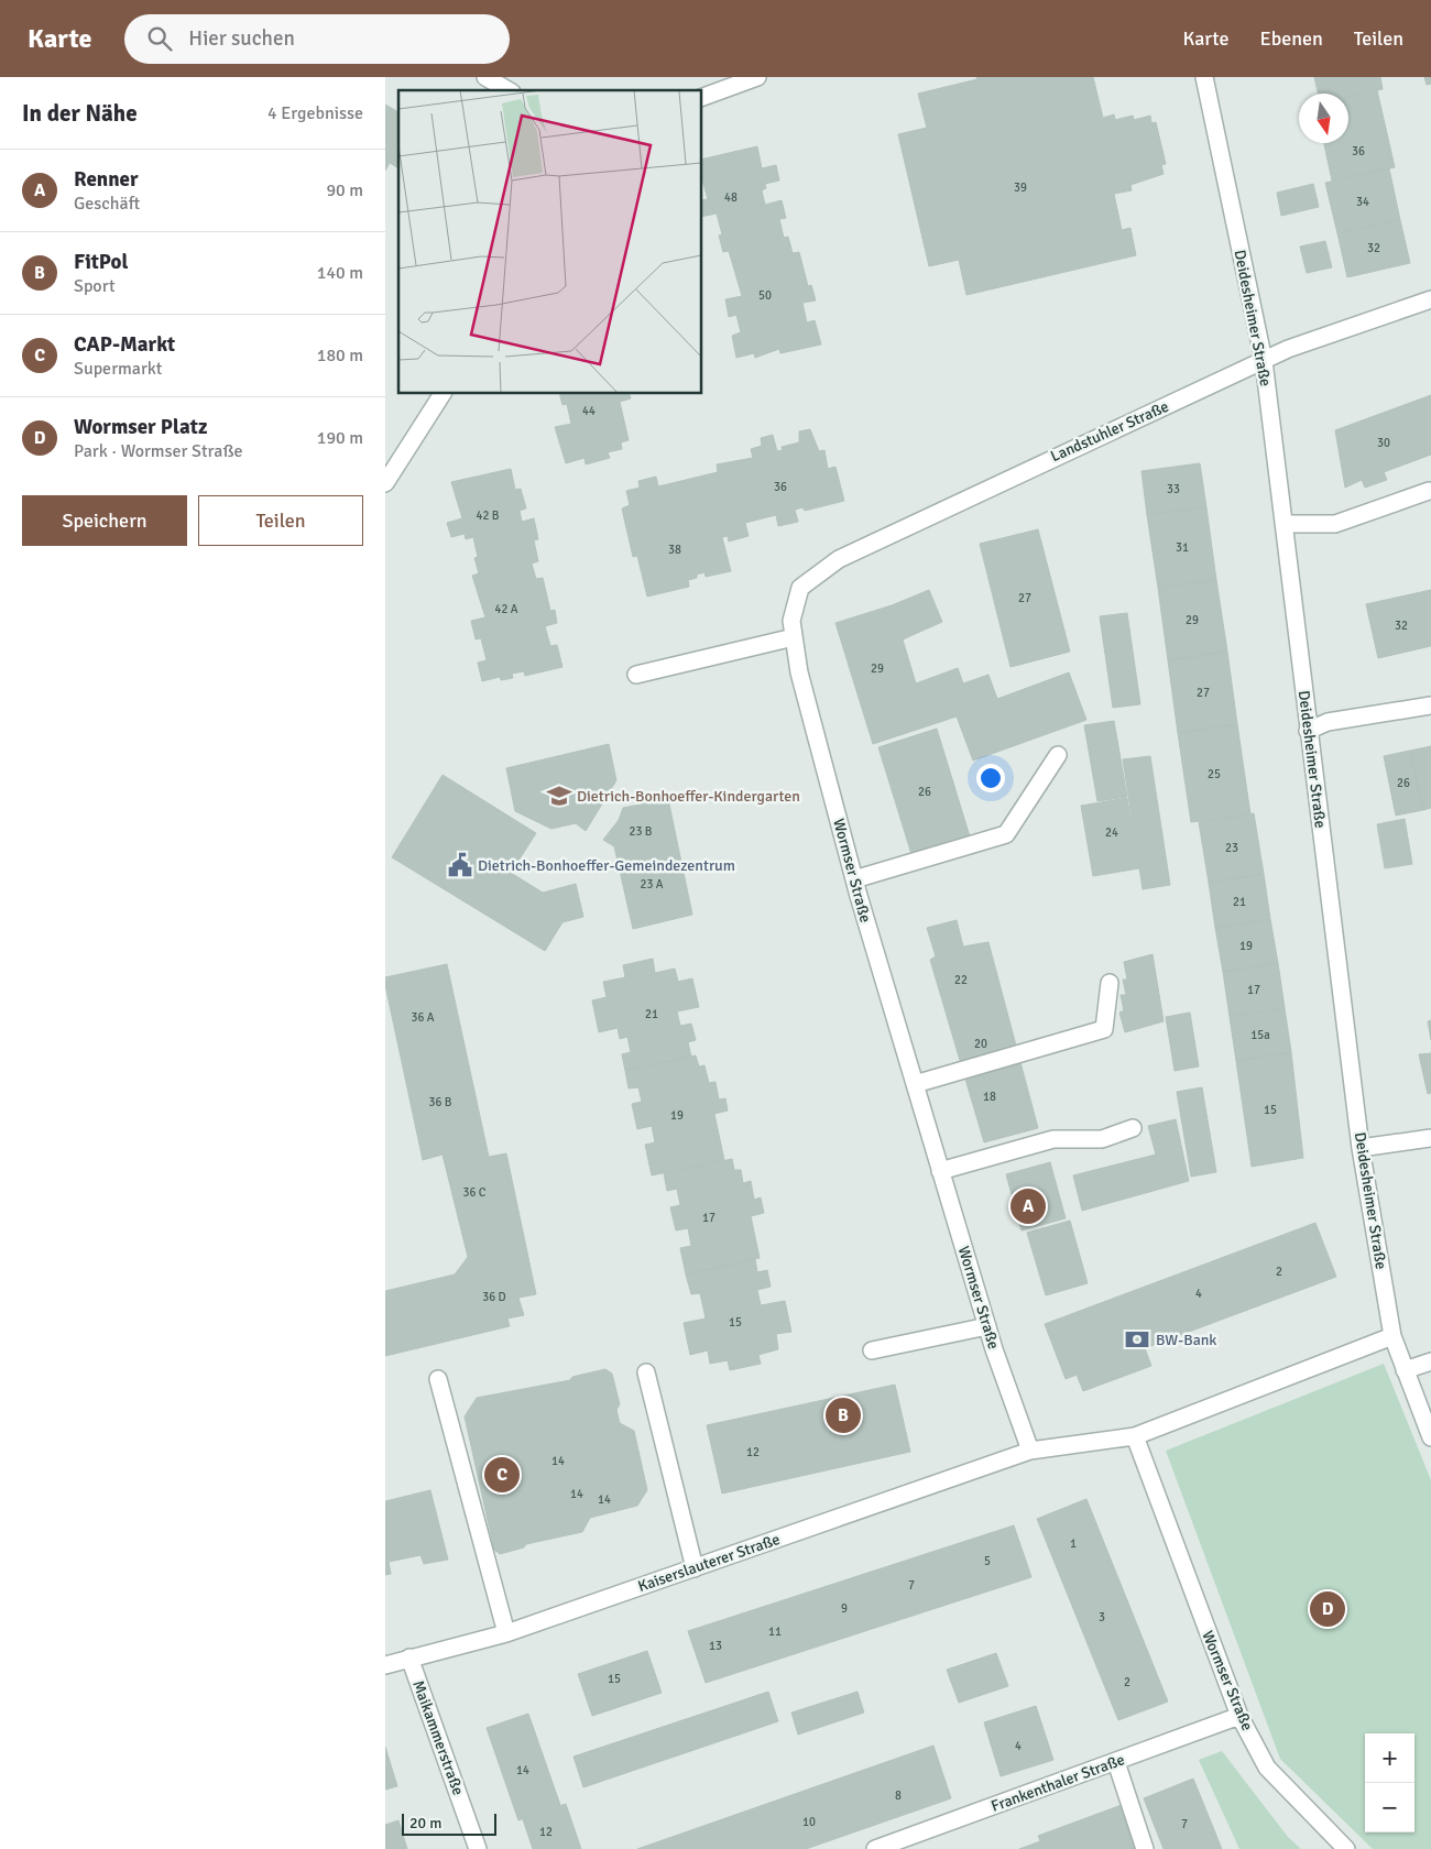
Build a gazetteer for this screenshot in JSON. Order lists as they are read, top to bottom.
{
  "streets": {
    "street": [
      "Deidesheimer Straße",
      "Landstuhler Straße",
      "Wormser Straße",
      "Kaiserslauterer Straße",
      "Maikammerstraße",
      "Frankenthaler Straße"
    ]
  },
  "crossings": [
    ["Deidesheimer Straße", "Landstuhler Straße"],
    ["Landstuhler Straße", "Wormser Straße"],
    ["Wormser Straße", "Kaiserslauterer Straße"],
    ["Wormser Straße", "Frankenthaler Straße"],
    ["Kaiserslauterer Straße", "Maikammerstraße"]
  ],
  "places": {
    "school or university": ["Dietrich-Bonhoeffer-Kindergarten"],
    "public building": ["Dietrich-Bonhoeffer-Gemeindezentrum"],
    "bank": ["BW-Bank"]
  },
  "house_numbers": [
    "36",
    "39",
    "48",
    "34",
    "32",
    "50",
    "44",
    "30",
    "36",
    "33",
    "42 B",
    "31",
    "38",
    "27",
    "42 A",
    "29",
    "32",
    "29",
    "27",
    "25",
    "26",
    "26",
    "23 B",
    "24",
    "23",
    "23 A",
    "21",
    "19",
    "22",
    "17",
    "21",
    "36 A",
    "15a",
    "20",
    "18",
    "36 B",
    "15",
    "19",
    "36 C",
    "17",
    "2",
    "4",
    "36 D",
    "15",
    "12",
    "14",
    "14",
    "14",
    "1",
    "5",
    "7",
    "9",
    "3",
    "11",
    "13",
    "15",
    "2",
    "4",
    "14",
    "8",
    "10",
    "7",
    "12"
  ],
  "scale_bar": "20 m",
  "north": "bottom",
  "page": {
    "header": "Karte",
    "search": "Hier suchen",
    "nav": ["Karte", "Ebenen", "Teilen"],
    "heading": ["In der Nähe", "4 Ergebnisse"],
    "list": [
      {
        "mark": "A",
        "name": "Renner",
        "note": "Geschäft",
        "value": "90 m"
      },
      {
        "mark": "B",
        "name": "FitPol",
        "note": "Sport",
        "value": "140 m"
      },
      {
        "mark": "C",
        "name": "CAP-Markt",
        "note": "Supermarkt",
        "value": "180 m"
      },
      {
        "mark": "D",
        "name": "Wormser Platz",
        "note": "Park · Wormser Straße",
        "value": "190 m"
      }
    ],
    "buttons": ["Speichern", "Teilen"],
    "pins": [
      "A",
      "B",
      "C",
      "D"
    ],
    "map_buttons": ["+", "−"],
    "scale": "20 m"
  }
}
